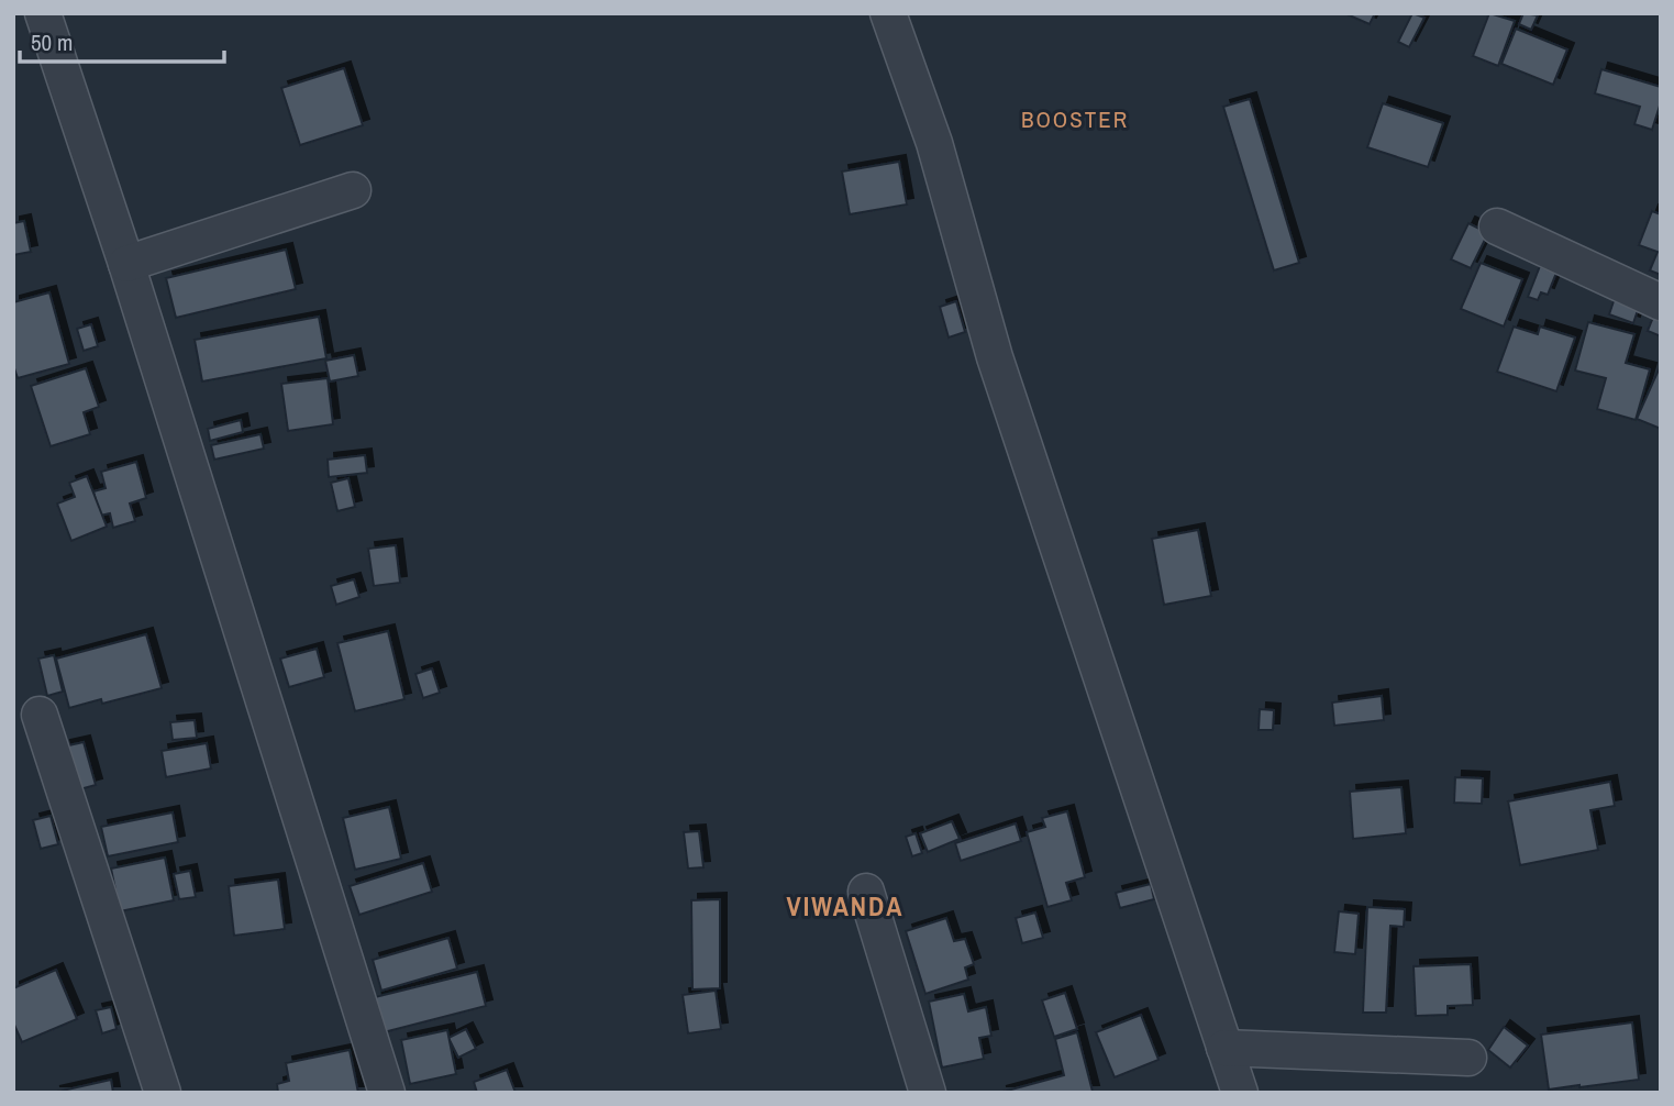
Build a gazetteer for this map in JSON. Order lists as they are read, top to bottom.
{
  "districts": ["BOOSTER", "VIWANDA"],
  "scale_bar": "50 m"
}
